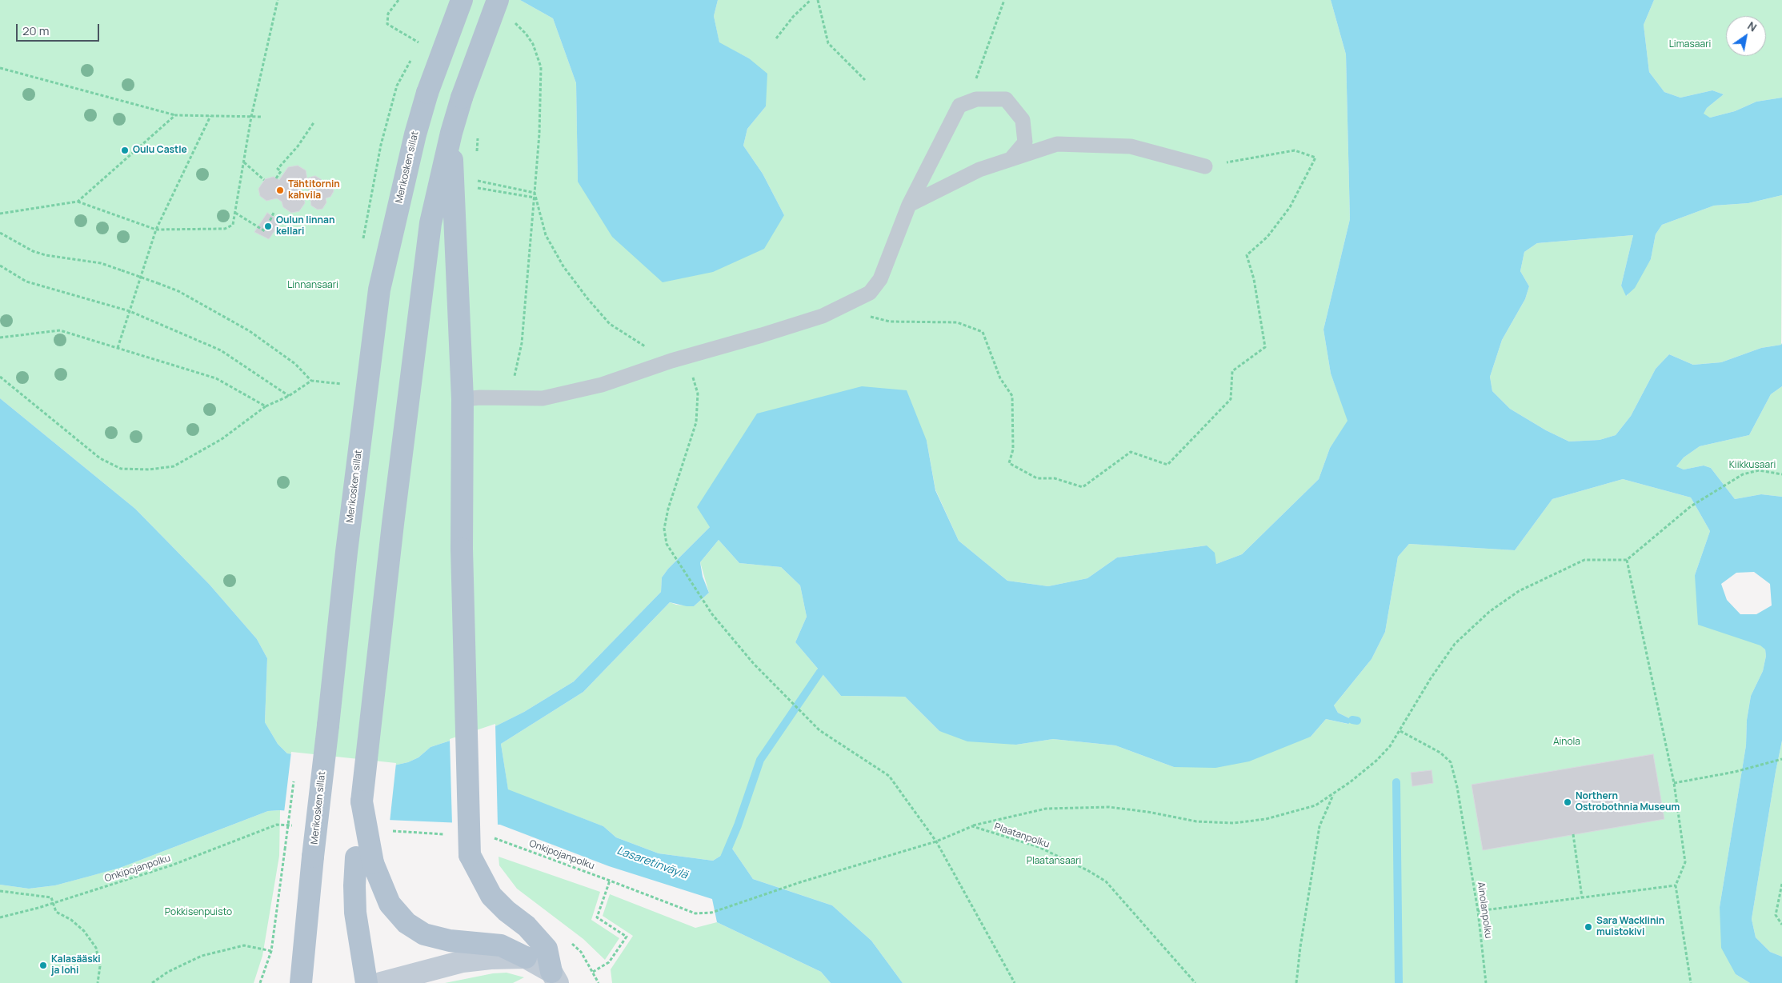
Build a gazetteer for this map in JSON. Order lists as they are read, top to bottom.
{
  "streets": {
    "main road": ["Merikosken sillat"],
    "path": ["Plaatanpolku", "Onkipojanpolku", "Ainolanpolku"]
  },
  "water": ["Lasaretinväylä"],
  "parks": [
    "Limasaari",
    "Linnansaari",
    "Kiikkusaari",
    "Ainola",
    "Plaatansaari",
    "Pokkisenpuisto"
  ],
  "places": [
    "Oulu Castle",
    "Tähtitornin kahvila",
    "Oulun linnan kellari",
    "Northern Ostrobothnia Museum",
    "Sara Wacklinin muistokivi",
    "Kalasääski ja lohi"
  ],
  "scale_bar": "20 m",
  "north": "top right"
}
